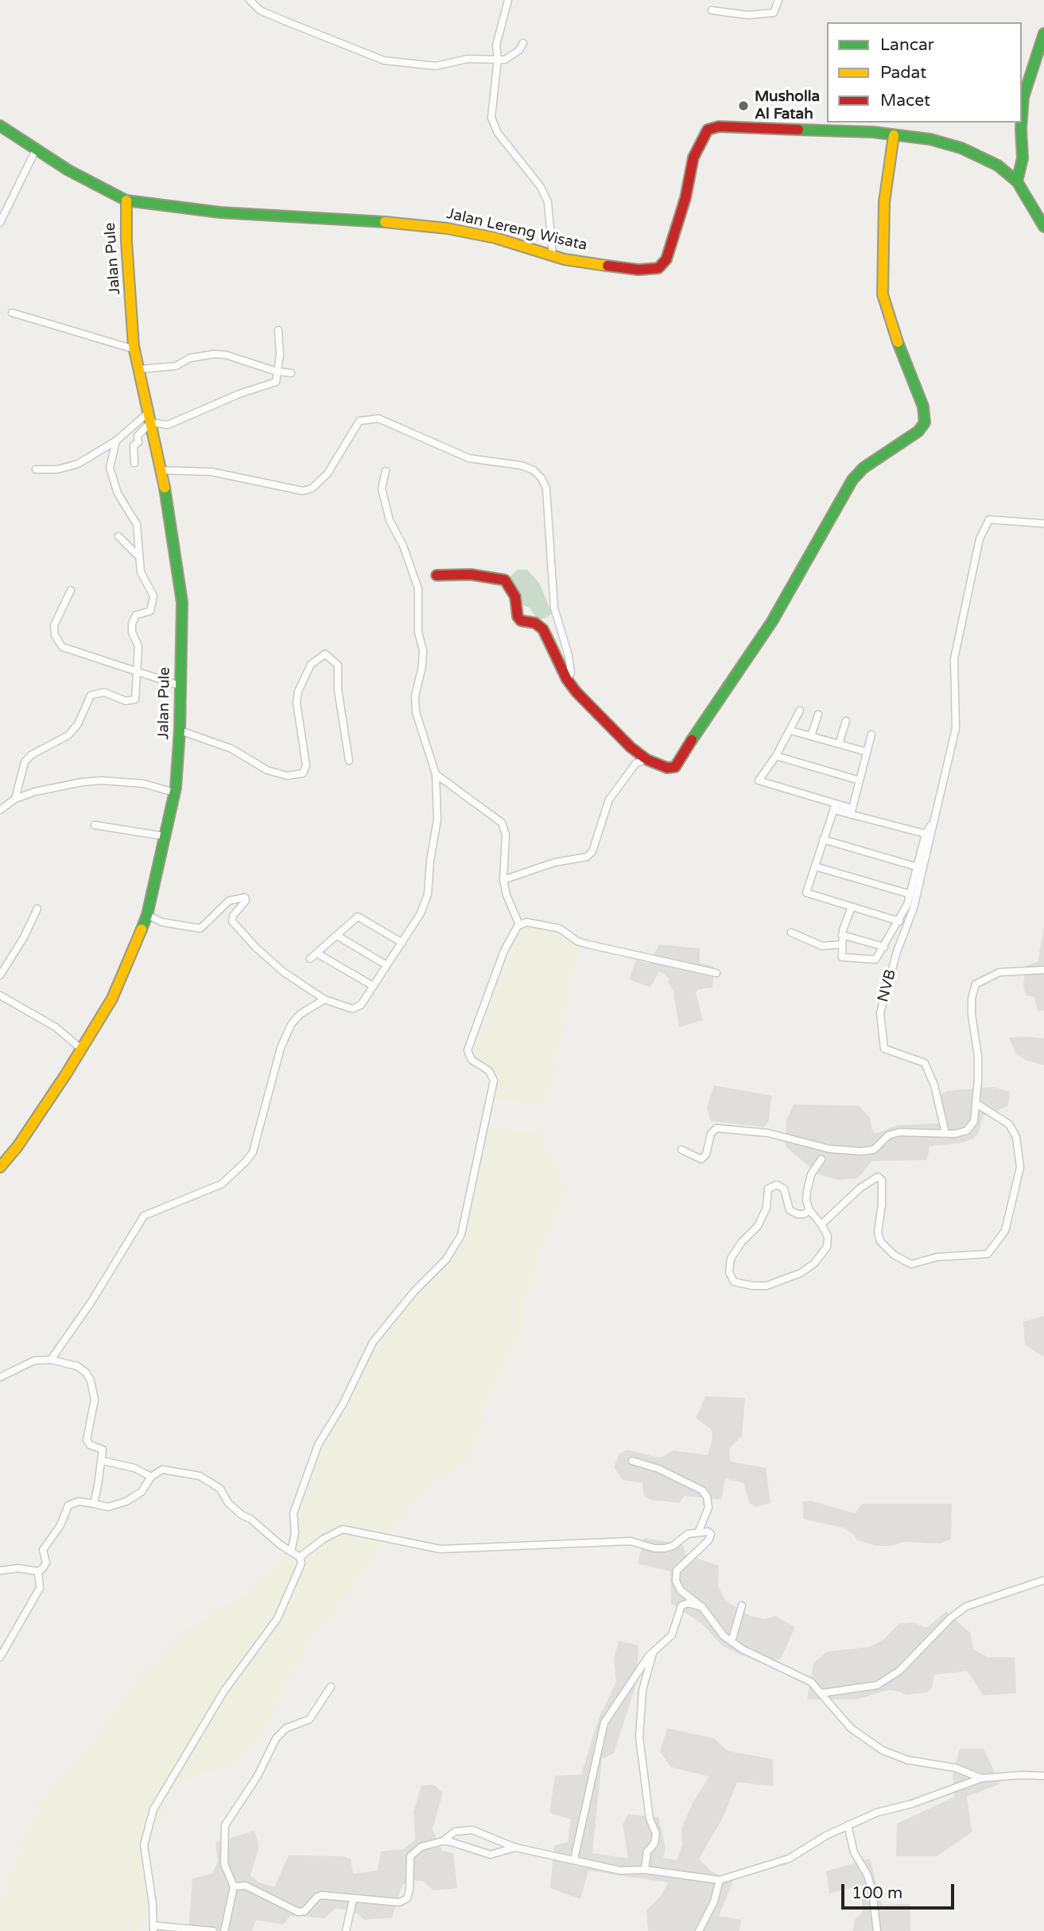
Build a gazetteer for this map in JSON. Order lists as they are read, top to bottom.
{
  "streets": {
    "street": ["Jalan Lereng Wisata", "Jalan Pule", "NVB"]
  },
  "crossings": [
    ["Jalan Lereng Wisata", "Jalan Pule"]
  ],
  "places": ["Musholla Al Fatah"],
  "legend": ["Lancar", "Padat", "Macet"],
  "scale_bar": "100 m"
}
